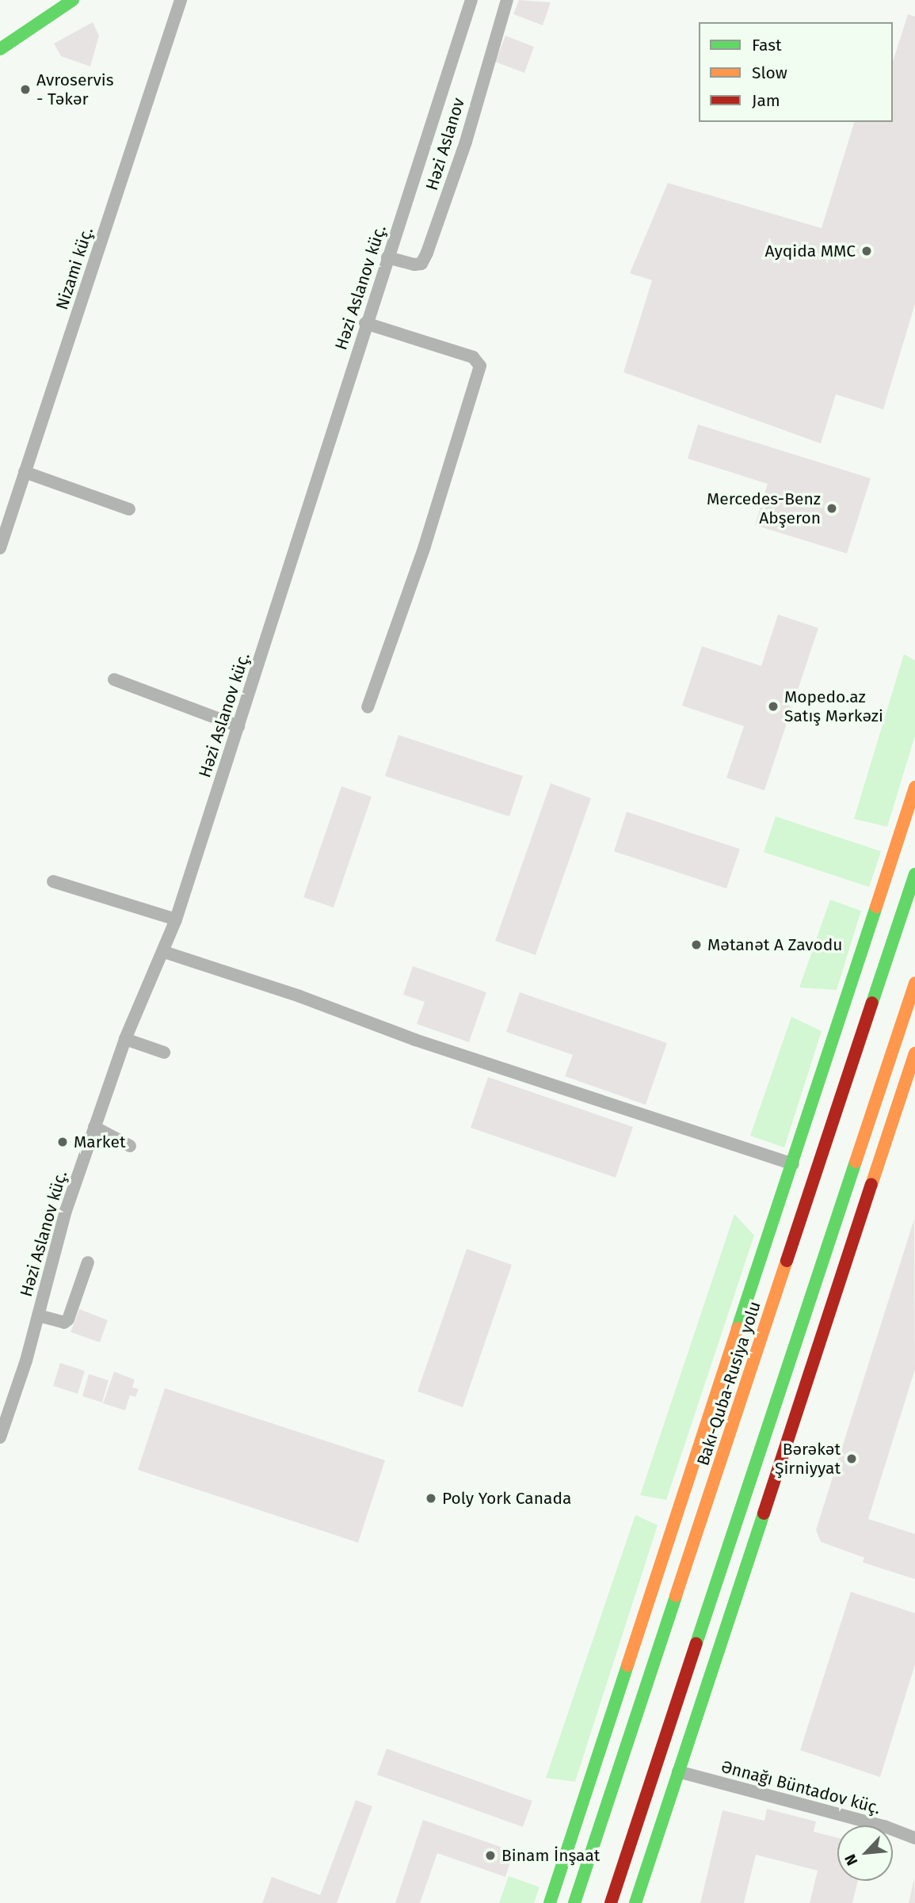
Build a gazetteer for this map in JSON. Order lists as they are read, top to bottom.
{
  "streets": {
    "main road": ["Bakı-Quba-Rusiya yolu"],
    "street": [
      "Həzi Aslanov",
      "Nizami küç.",
      "Həzi Aslanov küç.",
      "Ənnağı Büntadov küç."
    ]
  },
  "crossings": [
    ["Həzi Aslanov", "Həzi Aslanov küç."]
  ],
  "places": [
    "Avroservis - Təkər",
    "Ayqida MMC",
    "Mercedes-Benz Abşeron",
    "Mopedo.az Satış Mərkəzi",
    "Mətanət A Zavodu",
    "Market",
    "Bərəkət Şirniyyat",
    "Poly York Canada",
    "Binam İnşaat"
  ],
  "legend": ["Fast", "Slow", "Jam"],
  "north": "bottom left"
}
